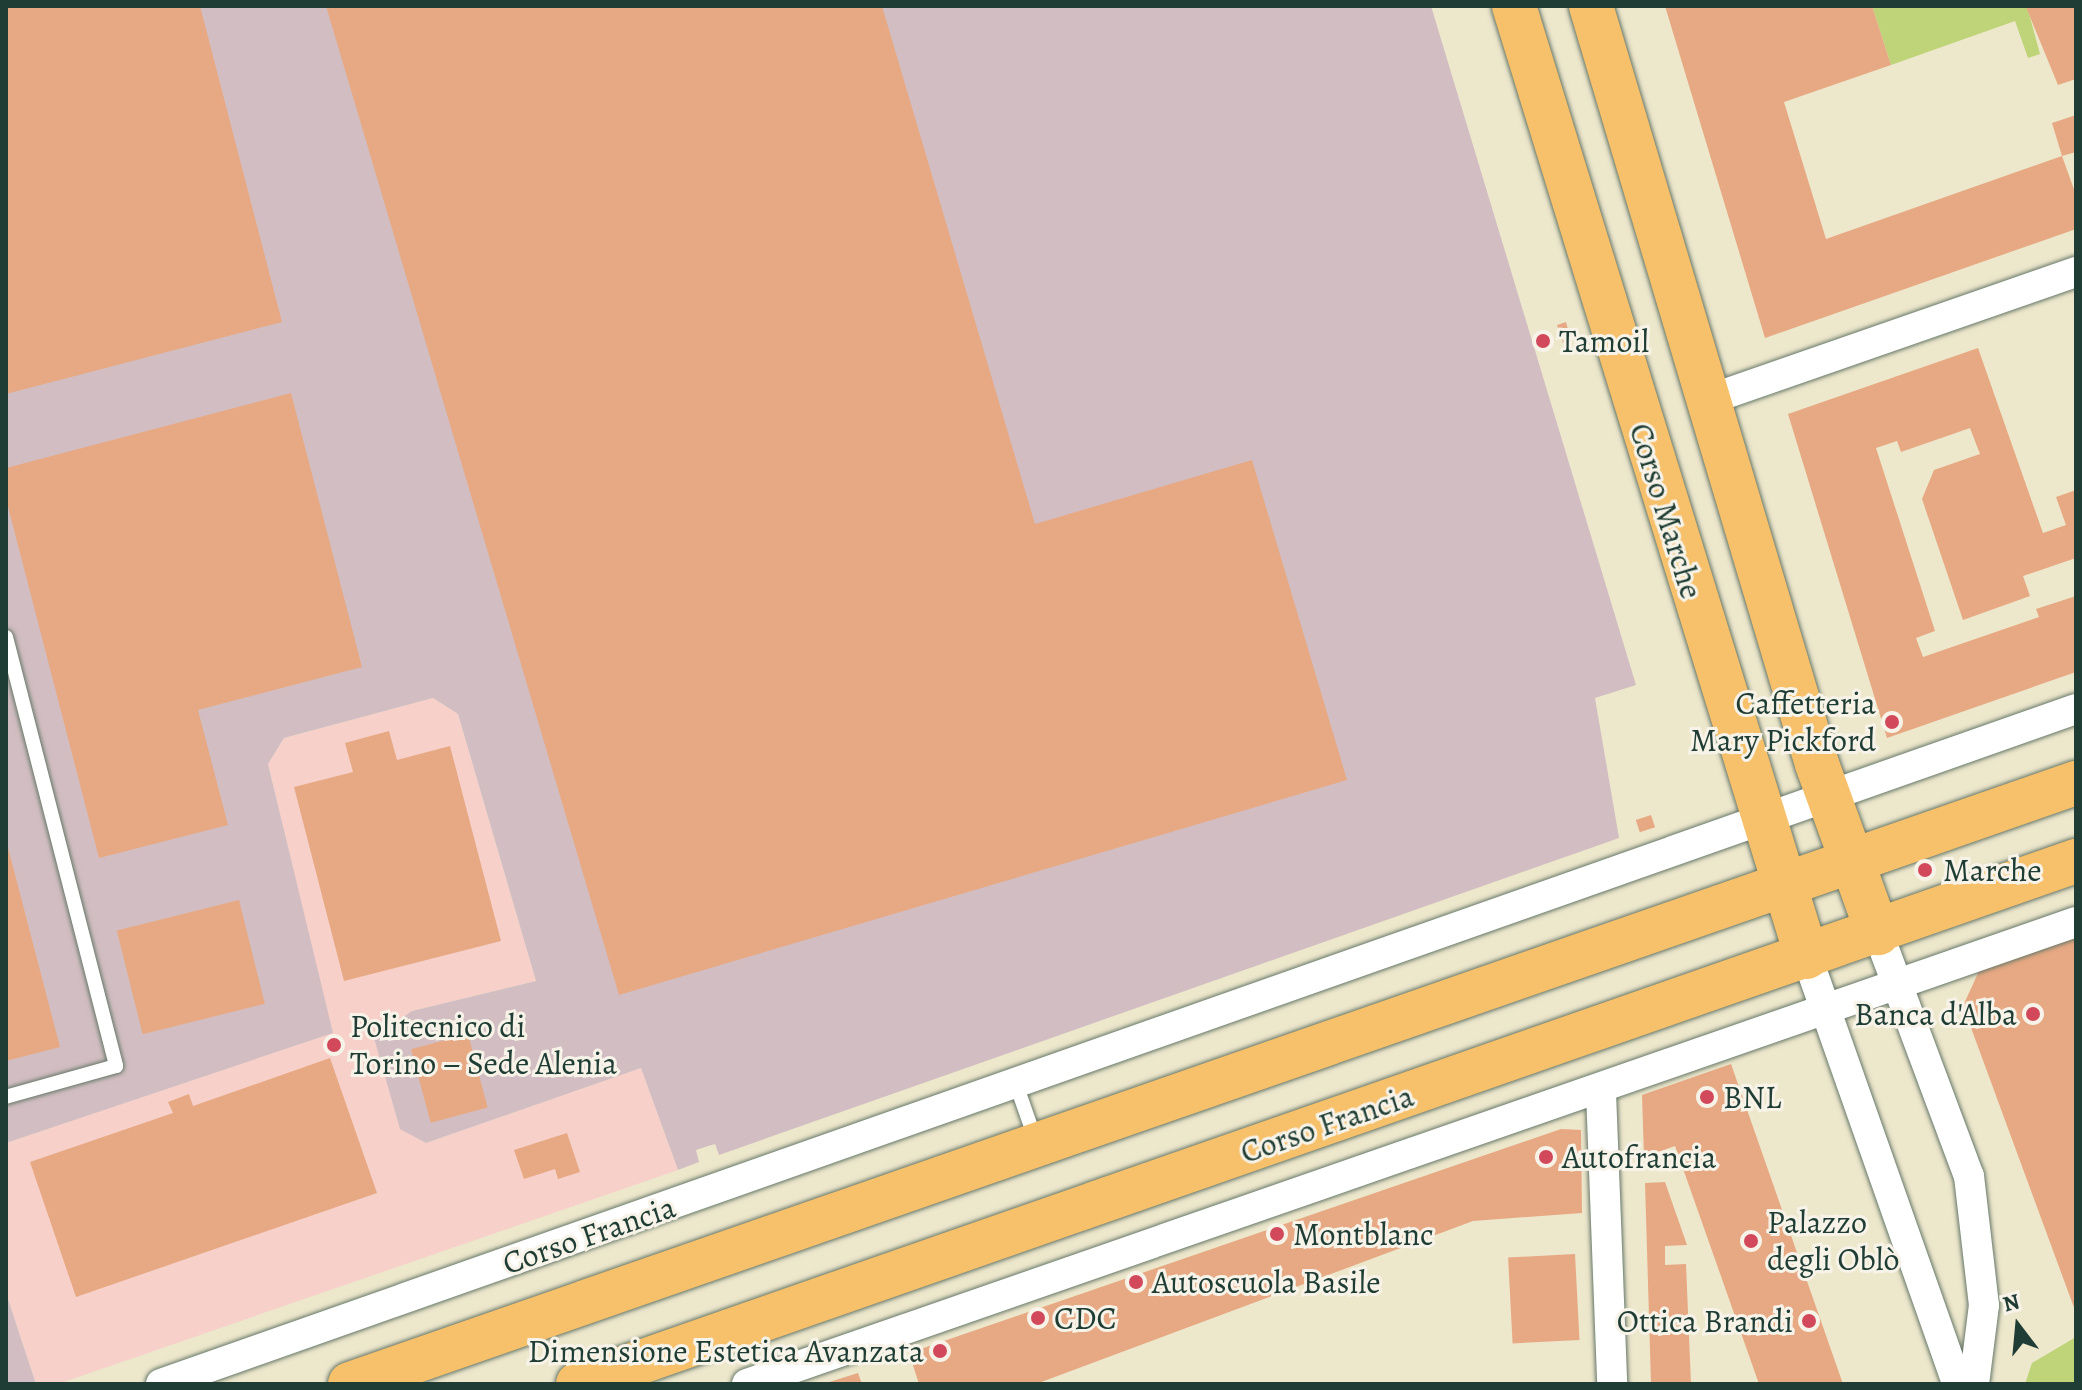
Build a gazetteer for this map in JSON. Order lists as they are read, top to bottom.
{
  "streets": {
    "main road": ["Corso Marche", "Corso Francia"]
  },
  "crossings": [
    ["Corso Marche", "Corso Francia"]
  ],
  "places": [
    "Tamoil",
    "Caffetteria Mary Pickford",
    "Marche",
    "Banca d'Alba",
    "Politecnico di Torino – Sede Alenia",
    "BNL",
    "Autofrancia",
    "Montblanc",
    "Palazzo degli Oblò",
    "Autoscuola Basile",
    "CDC",
    "Ottica Brandi",
    "Dimensione Estetica Avanzata"
  ],
  "north": "top"
}
